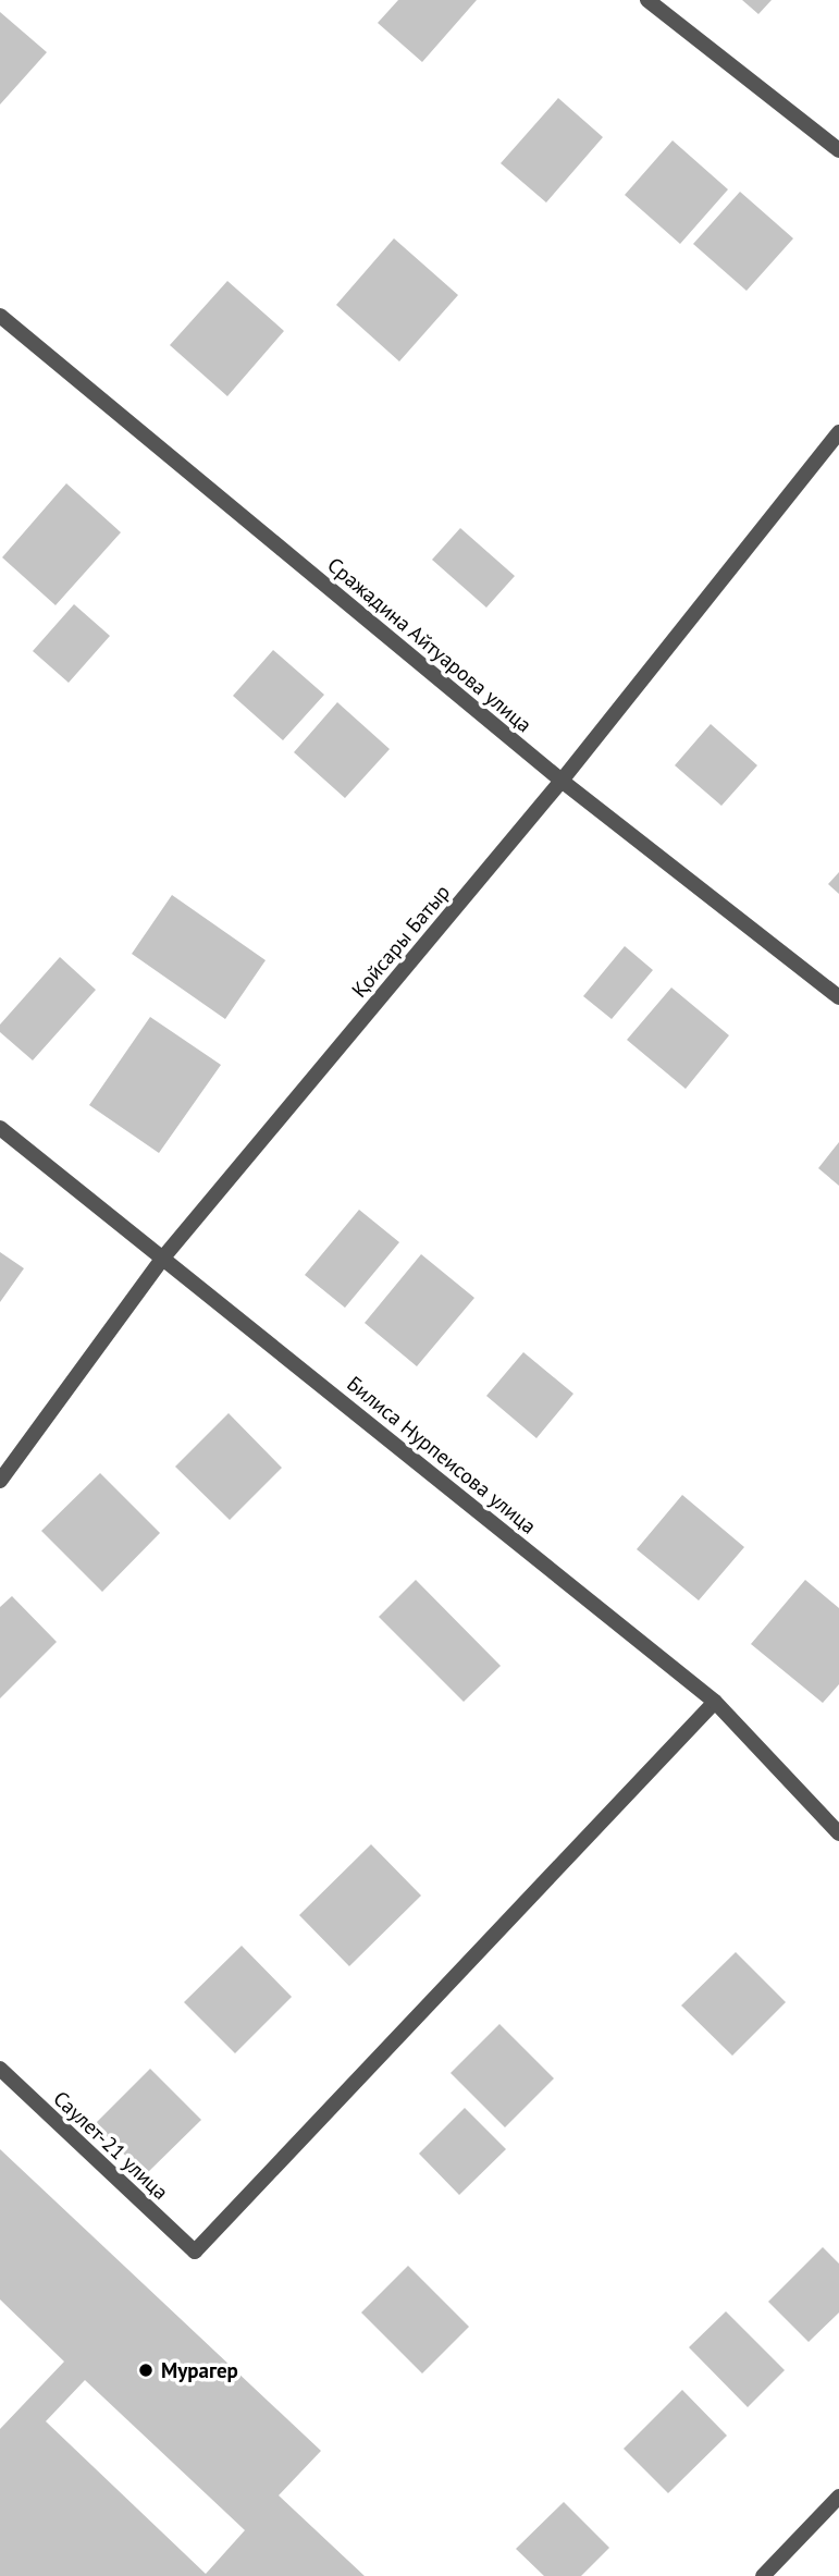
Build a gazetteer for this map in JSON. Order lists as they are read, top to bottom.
{
  "streets": {
    "street": [
      "Сражадина Айтуарова улица",
      "Қойсары Батыр",
      "Билиса Нурпеисова улица",
      "Саулет-21 улица"
    ]
  },
  "crossings": [
    ["Сражадина Айтуарова улица", "Қойсары Батыр"],
    ["Қойсары Батыр", "Билиса Нурпеисова улица"],
    ["Билиса Нурпеисова улица", "Саулет-21 улица"]
  ],
  "places": ["Мурагер"]
}
